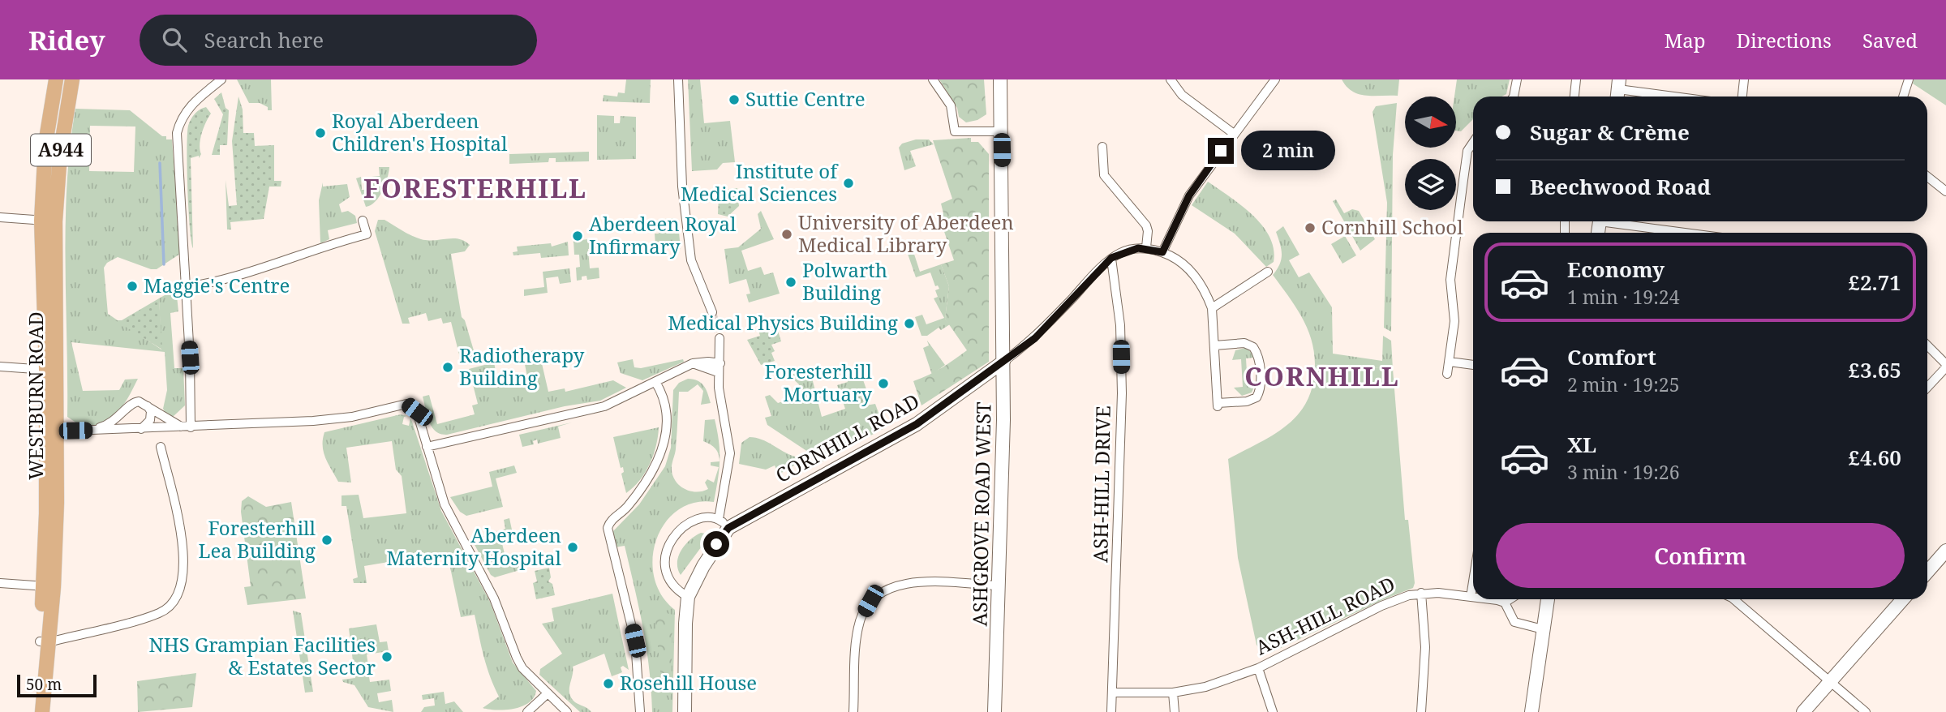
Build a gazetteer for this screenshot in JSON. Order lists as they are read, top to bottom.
{
  "streets": {
    "main road": ["A944", "WESTBURN ROAD"],
    "street": [
      "CORNHILL ROAD",
      "ASH-HILL DRIVE",
      "ASHGROVE ROAD WEST",
      "ASH-HILL ROAD"
    ]
  },
  "crossings": [
    ["CORNHILL ROAD", "ASHGROVE ROAD WEST"],
    ["ASH-HILL DRIVE", "ASH-HILL ROAD"]
  ],
  "districts": ["FORESTERHILL", "CORNHILL"],
  "places": [
    "Suttie Centre",
    "Royal Aberdeen Children's Hospital",
    "Institute of Medical Sciences",
    "Cornhill School",
    "University of Aberdeen Medical Library",
    "Aberdeen Royal Infirmary",
    "Polwarth Building",
    "Maggie's Centre",
    "Medical Physics Building",
    "Radiotherapy Building",
    "Foresterhill Mortuary",
    "Foresterhill Lea Building",
    "Aberdeen Maternity Hospital",
    "NHS Grampian Facilities & Estates Sector",
    "Rosehill House"
  ],
  "scale_bar": "50 m",
  "north": "right",
  "page": {
    "header": "Ridey",
    "search": "Search here",
    "nav": ["Map", "Directions", "Saved"],
    "banner": ["Sugar & Crème", "Beechwood Road"],
    "bubble": "2 min",
    "list": [
      {
        "name": "Economy",
        "note": "1 min · 19:24",
        "value": "£2.71"
      },
      {
        "name": "Comfort",
        "note": "2 min · 19:25",
        "value": "£3.65"
      },
      {
        "name": "XL",
        "note": "3 min · 19:26",
        "value": "£4.60"
      }
    ],
    "buttons": "Confirm",
    "scale": "50 m"
  }
}
